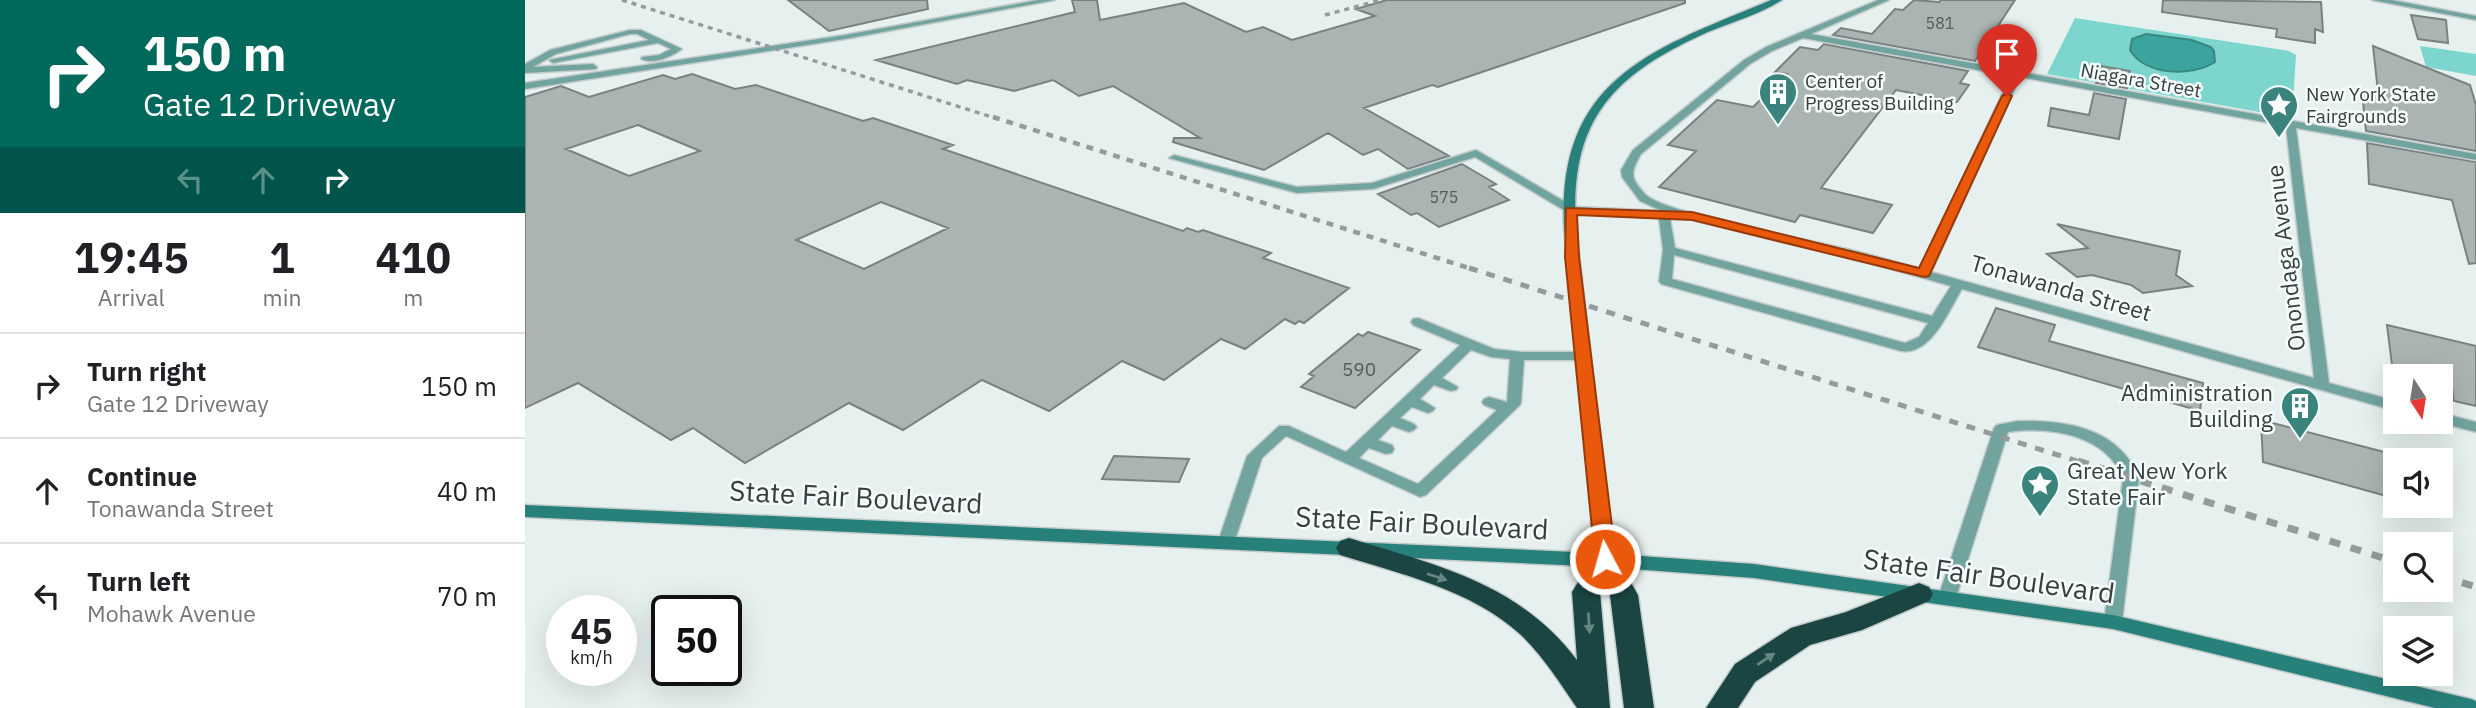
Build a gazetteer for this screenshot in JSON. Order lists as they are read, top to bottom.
{
  "streets": {
    "main road": ["State Fair Boulevard"],
    "lane": ["Niagara Street", "Onondaga Avenue", "Tonawanda Street"]
  },
  "crossings": [
    ["Niagara Street", "Onondaga Avenue"],
    ["Niagara Street", "Tonawanda Street"],
    ["Onondaga Avenue", "Tonawanda Street"]
  ],
  "places": {
    "building": ["Center of Progress Building", "Administration Building"],
    "place": ["New York State Fairgrounds", "Great New York State Fair"]
  },
  "house_numbers": ["581", "575", "590"],
  "north": "bottom",
  "page": {
    "turn": ["150 m", "Gate 12 Driveway"],
    "eta": [
      "19:45",
      "Arrival",
      "1",
      "min",
      "410",
      "m"
    ],
    "list": [
      {
        "name": "Turn right",
        "note": "Gate 12 Driveway",
        "value": "150 m"
      },
      {
        "name": "Continue",
        "note": "Tonawanda Street",
        "value": "40 m"
      },
      {
        "name": "Turn left",
        "note": "Mohawk Avenue",
        "value": "70 m"
      }
    ],
    "speed": "45 km/h",
    "limit": "50"
  }
}
